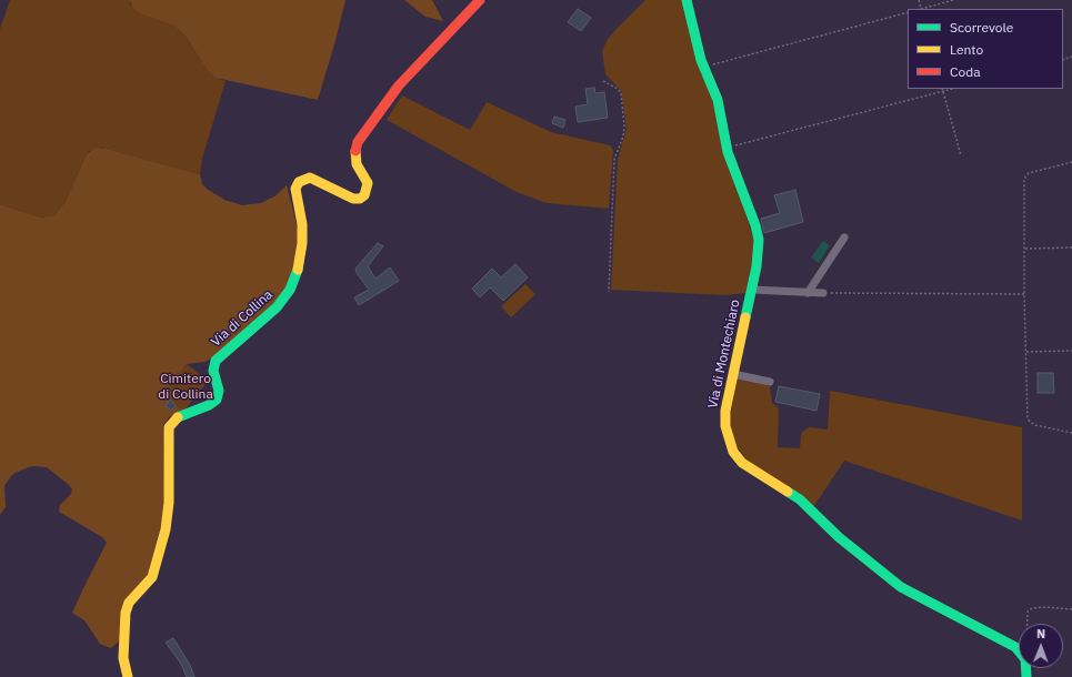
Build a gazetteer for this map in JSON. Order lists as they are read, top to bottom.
{
  "streets": {
    "street": ["Via di Collina", "Via di Montechiaro"]
  },
  "parks": ["Cimitero di Collina"],
  "legend": ["Scorrevole", "Lento", "Coda"],
  "north": "top"
}
